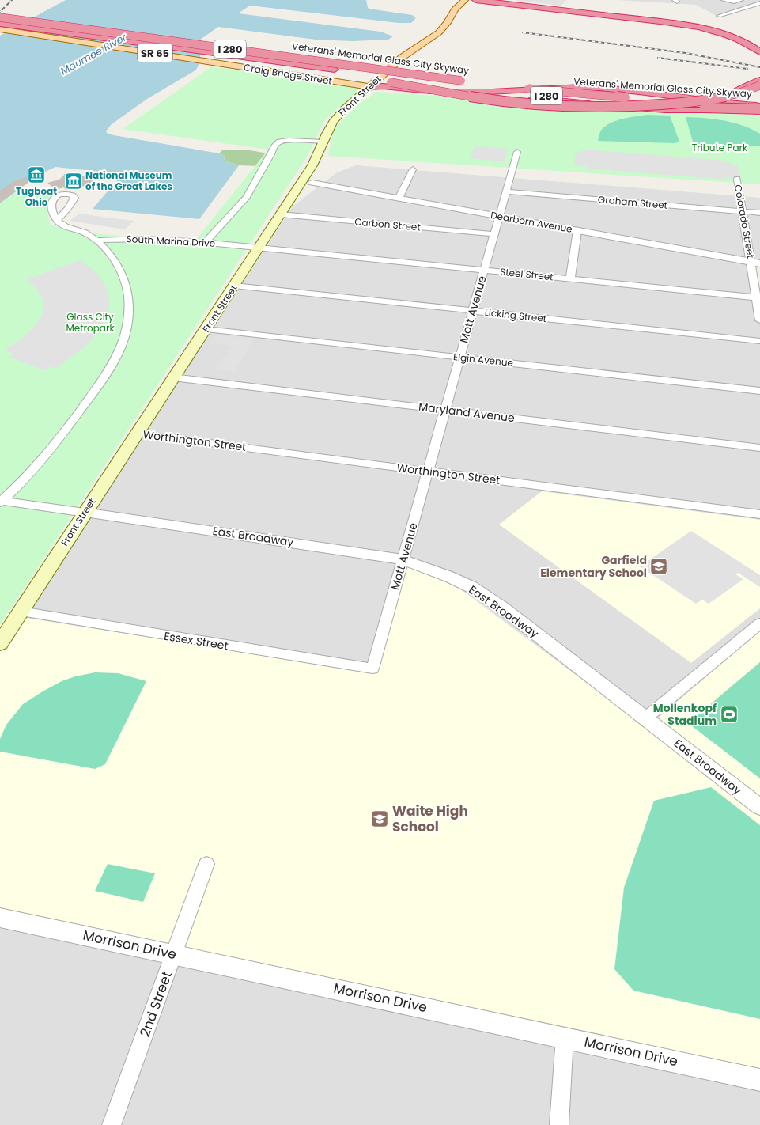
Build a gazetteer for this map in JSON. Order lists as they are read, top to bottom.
{
  "streets": {
    "highway": ["I 280", "Veterans' Memorial Glass City Skyway"],
    "main road": ["SR 65", "Craig Bridge Street", "Front Street"],
    "street": [
      "Graham Street",
      "Colorado Street",
      "Dearborn Avenue",
      "Carbon Street",
      "South Marina Drive",
      "Steel Street",
      "Mott Avenue",
      "Licking Street",
      "Elgin Avenue",
      "Maryland Avenue",
      "Worthington Street",
      "East Broadway",
      "Essex Street",
      "Morrison Drive",
      "2nd Street"
    ]
  },
  "crossings": [
    ["Craig Bridge Street", "Front Street"],
    ["Front Street", "Dearborn Avenue"],
    ["Front Street", "Carbon Street"],
    ["Front Street", "South Marina Drive"],
    ["Front Street", "Steel Street"],
    ["Front Street", "Licking Street"],
    ["Front Street", "Elgin Avenue"],
    ["Front Street", "Maryland Avenue"],
    ["Front Street", "Worthington Street"],
    ["Front Street", "East Broadway"],
    ["Front Street", "Essex Street"],
    ["Graham Street", "Colorado Street"],
    ["Graham Street", "Mott Avenue"],
    ["Colorado Street", "Dearborn Avenue"],
    ["Colorado Street", "Steel Street"],
    ["Dearborn Avenue", "Mott Avenue"],
    ["Carbon Street", "Mott Avenue"],
    ["South Marina Drive", "Steel Street"],
    ["Steel Street", "Mott Avenue"],
    ["Mott Avenue", "Licking Street"],
    ["Mott Avenue", "Elgin Avenue"],
    ["Mott Avenue", "Maryland Avenue"],
    ["Mott Avenue", "Worthington Street"],
    ["Mott Avenue", "East Broadway"],
    ["Mott Avenue", "Essex Street"],
    ["Morrison Drive", "2nd Street"]
  ],
  "water": ["Maumee River"],
  "parks": ["Tribute Park", "Glass City Metropark"],
  "places": {
    "museum": ["Tugboat Ohio", "National Museum of the Great Lakes"],
    "school or university": ["Garfield Elementary School", "Waite High School"],
    "sports": ["Mollenkopf Stadium"]
  }
}
